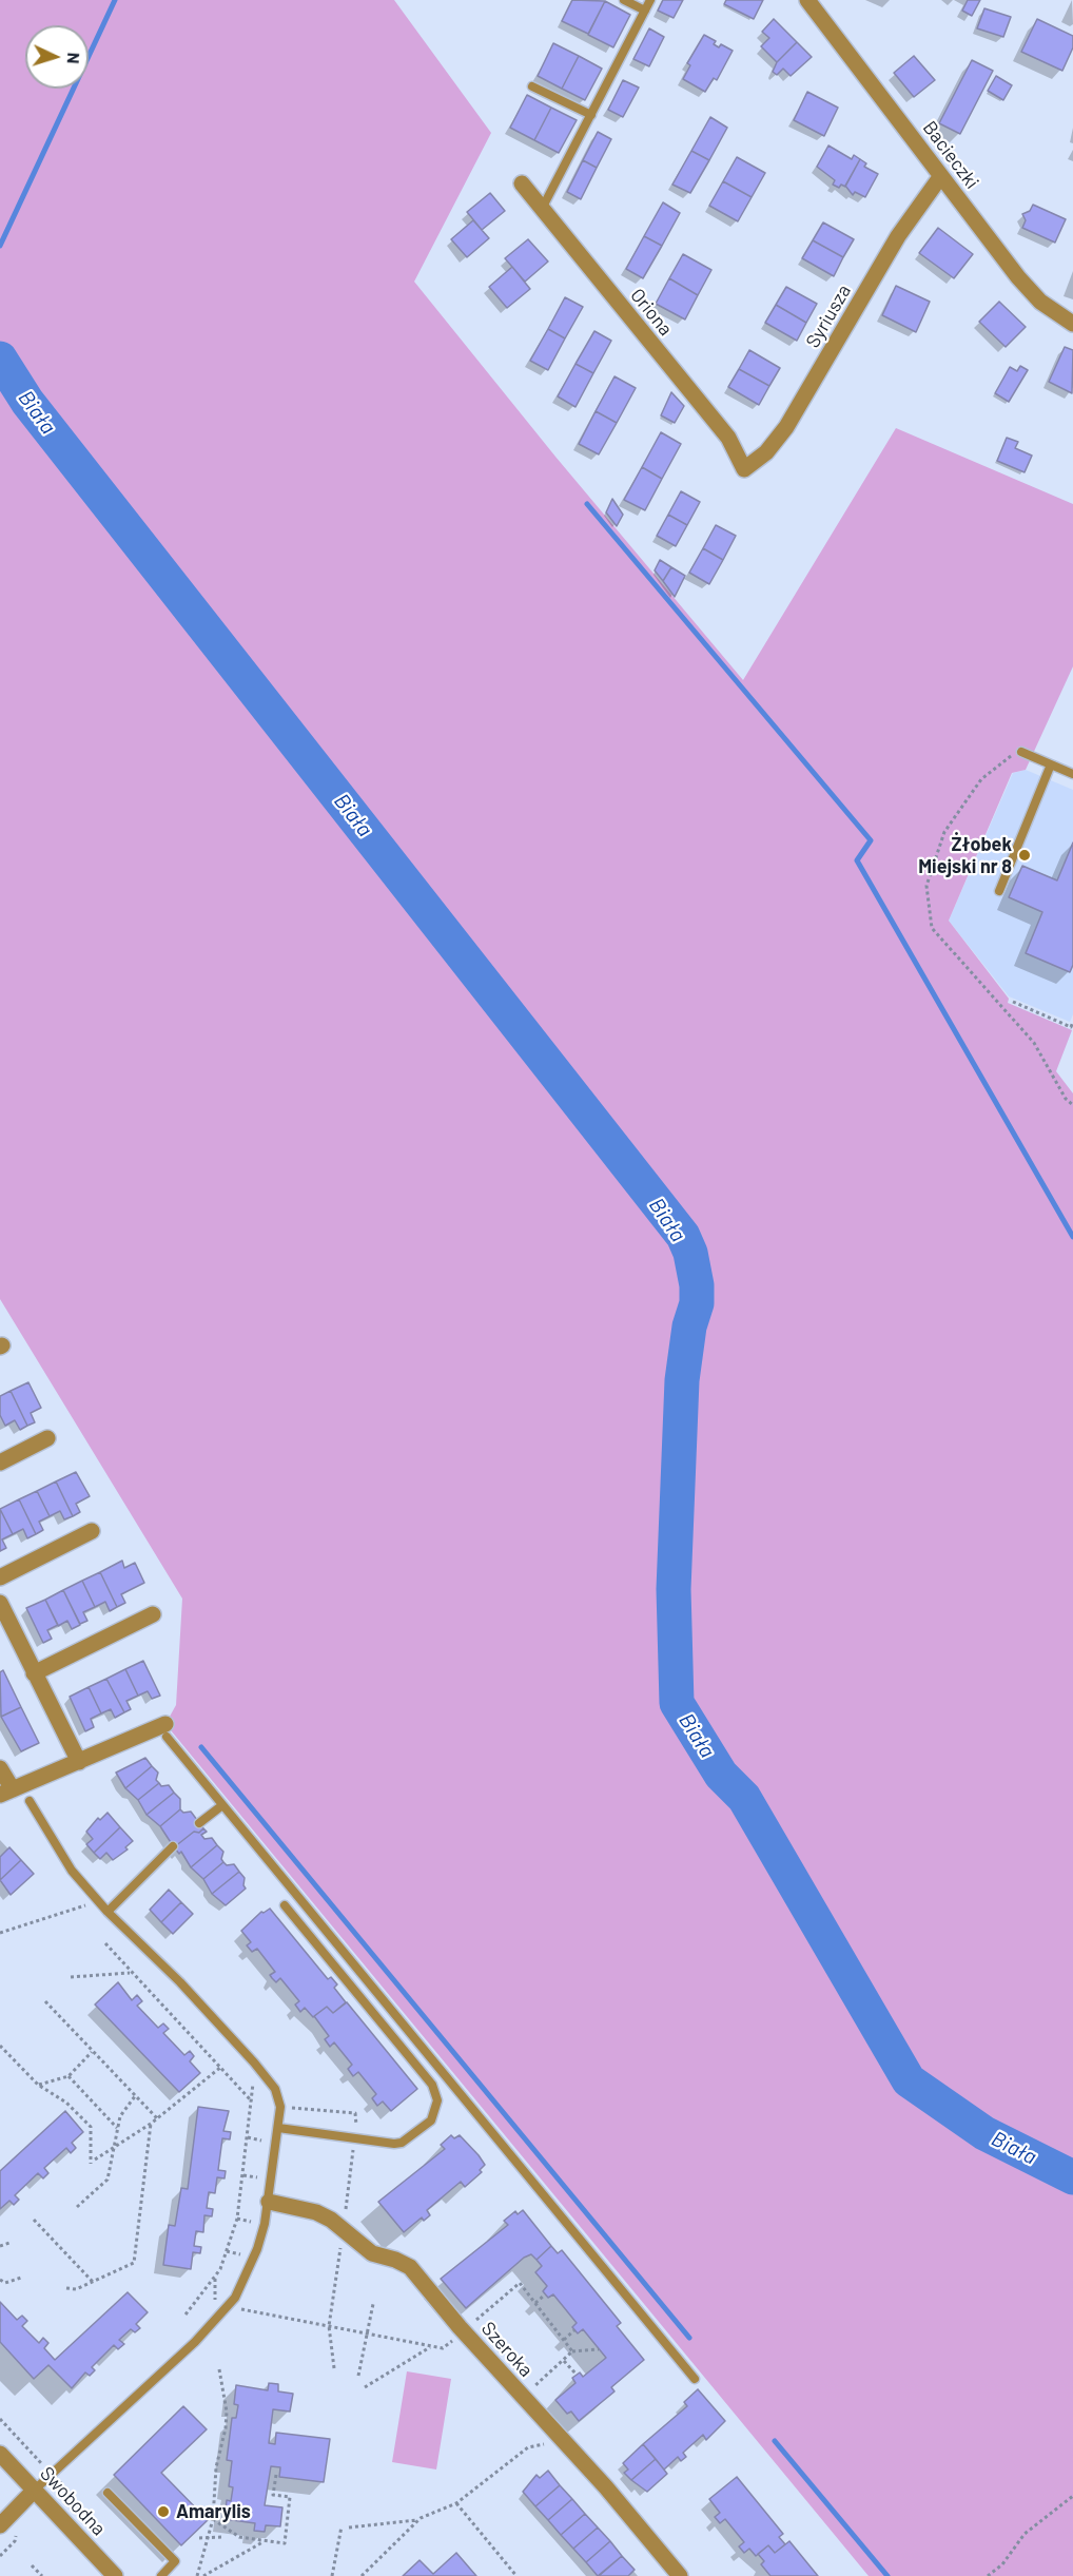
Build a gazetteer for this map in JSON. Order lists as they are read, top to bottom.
{
  "streets": {
    "street": [
      "Bacieczki",
      "Oriona",
      "Syriusza",
      "Szeroka",
      "Swobodna"
    ]
  },
  "crossings": [
    ["Bacieczki", "Syriusza"],
    ["Oriona", "Syriusza"]
  ],
  "water": ["Biała"],
  "places": ["Żłobek Miejski nr 8", "Amarylis"],
  "north": "right"
}
